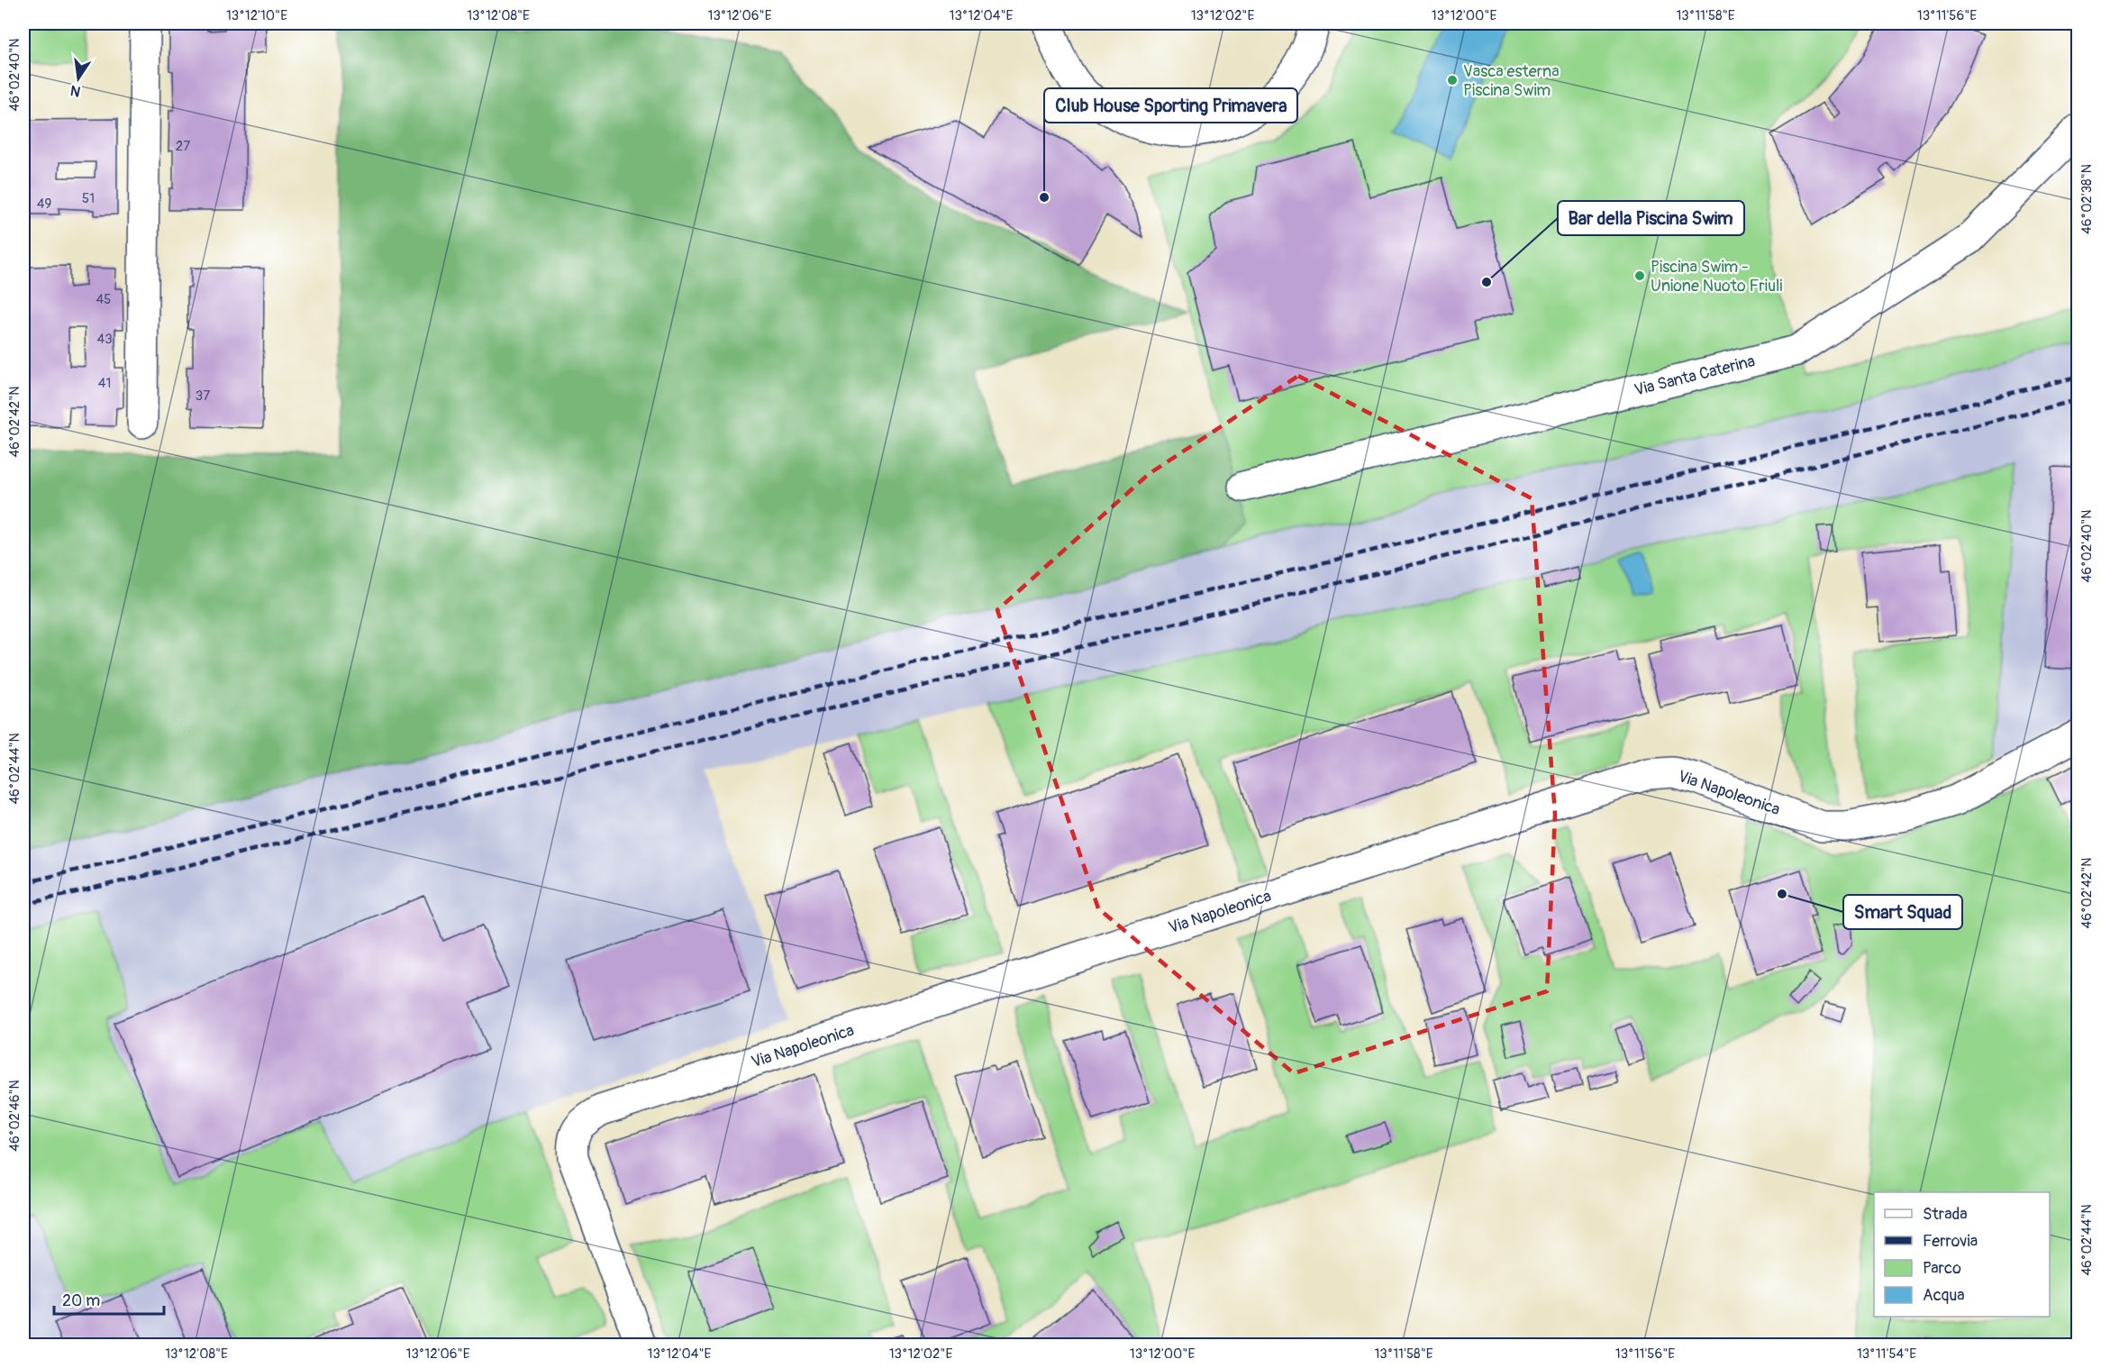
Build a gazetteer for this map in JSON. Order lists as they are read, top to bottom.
{
  "streets": {
    "street": ["Via Santa Caterina", "Via Napoleonica"]
  },
  "places": [
    "Vasca esterna Piscina Swim",
    "Club House Sporting Primavera",
    "Piscina Swim - Unione Nuoto Friuli",
    "Bar della Piscina Swim",
    "Smart Squad"
  ],
  "house_numbers": [
    "27",
    "51",
    "49",
    "45",
    "43",
    "41",
    "37"
  ],
  "legend": [
    "Strada",
    "Ferrovia",
    "Parco",
    "Acqua"
  ],
  "scale_bar": "20 m",
  "north": "bottom",
  "coordinates": [
    "13°12'10\"E",
    "13°12'08\"E",
    "13°12'06\"E",
    "13°12'04\"E",
    "13°12'02\"E",
    "13°12'00\"E",
    "13°11'58\"E",
    "13°11'56\"E",
    "46°02'40\"N",
    "46°02'38\"N",
    "46°02'42\"N",
    "46°02'44\"N",
    "46°02'46\"N",
    "13°11'54\"E"
  ]
}
